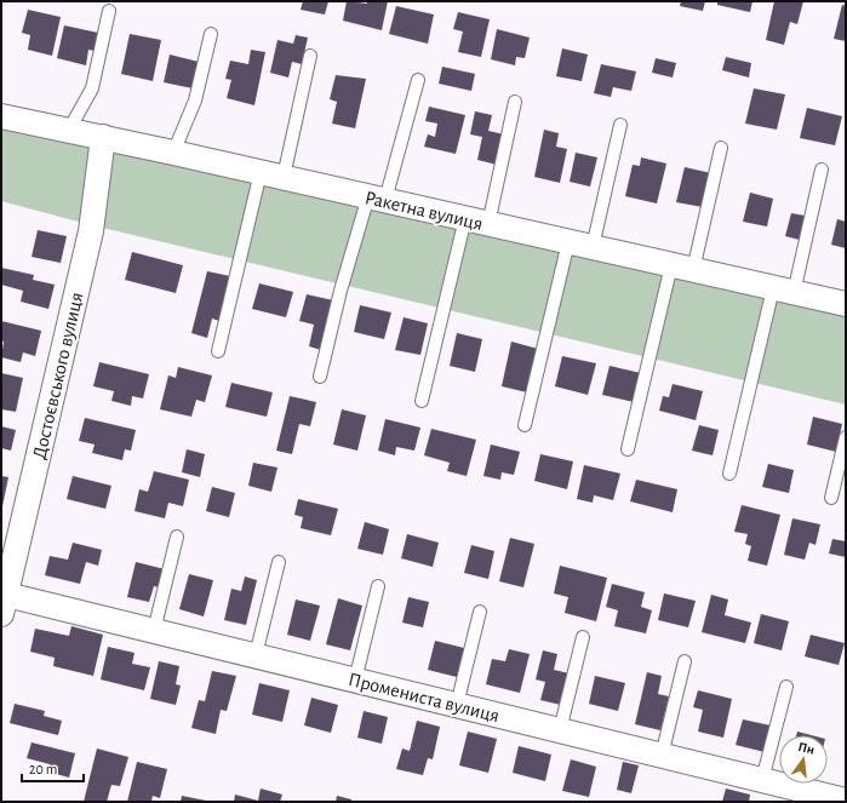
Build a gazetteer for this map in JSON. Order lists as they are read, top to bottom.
{
  "streets": {
    "street": ["Ракетна вулиця", "Достоєвського вулиця", "Промениста вулиця"]
  },
  "crossings": [
    ["Ракетна вулиця", "Достоєвського вулиця"],
    ["Достоєвського вулиця", "Промениста вулиця"]
  ],
  "scale_bar": "20 m",
  "north": "top"
}
